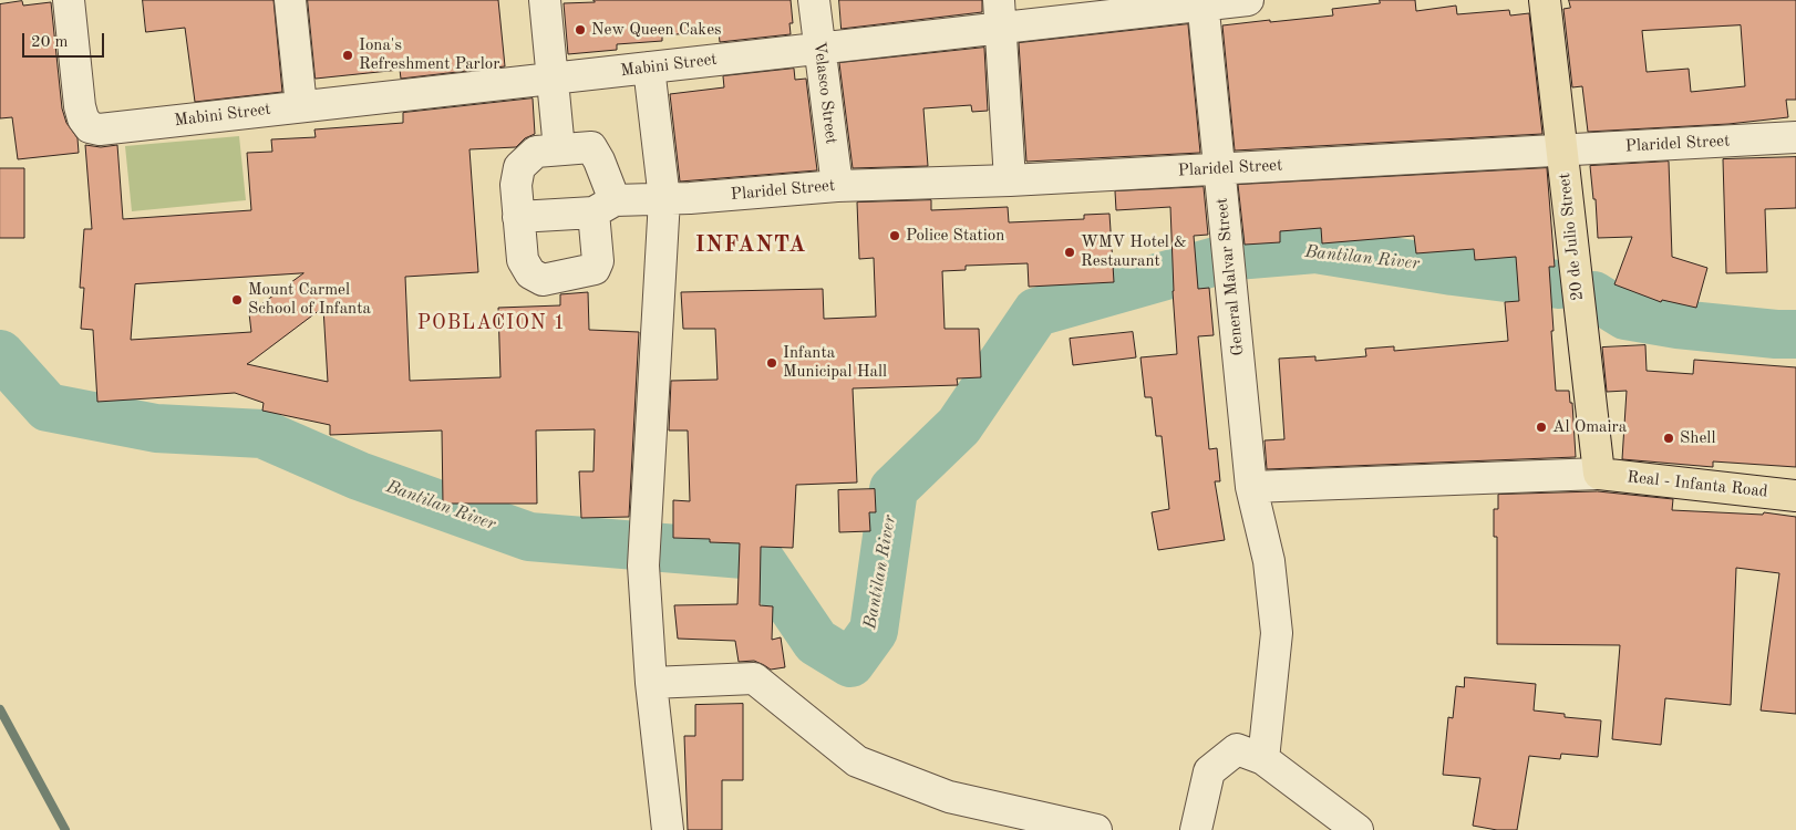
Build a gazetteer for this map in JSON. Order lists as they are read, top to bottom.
{
  "streets": {
    "main road": ["20 de Julio Street", "Real - Infanta Road"],
    "street": [
      "Mabini Street",
      "Velasco Street",
      "Plaridel Street",
      "General Malvar Street"
    ]
  },
  "crossings": [
    ["Mabini Street", "Velasco Street"],
    ["Mabini Street", "General Malvar Street"],
    ["Velasco Street", "Plaridel Street"],
    ["Plaridel Street", "20 de Julio Street"],
    ["Plaridel Street", "General Malvar Street"],
    ["20 de Julio Street", "Real - Infanta Road"]
  ],
  "districts": ["INFANTA", "POBLACION 1"],
  "water": ["Bantilan River"],
  "places": [
    "New Queen Cakes",
    "Iona's Refreshment Parlor",
    "Police Station",
    "WMV Hotel & Restaurant",
    "Mount Carmel School of Infanta",
    "Infanta Municipal Hall",
    "Al Omaira",
    "Shell"
  ],
  "scale_bar": "20 m"
}
